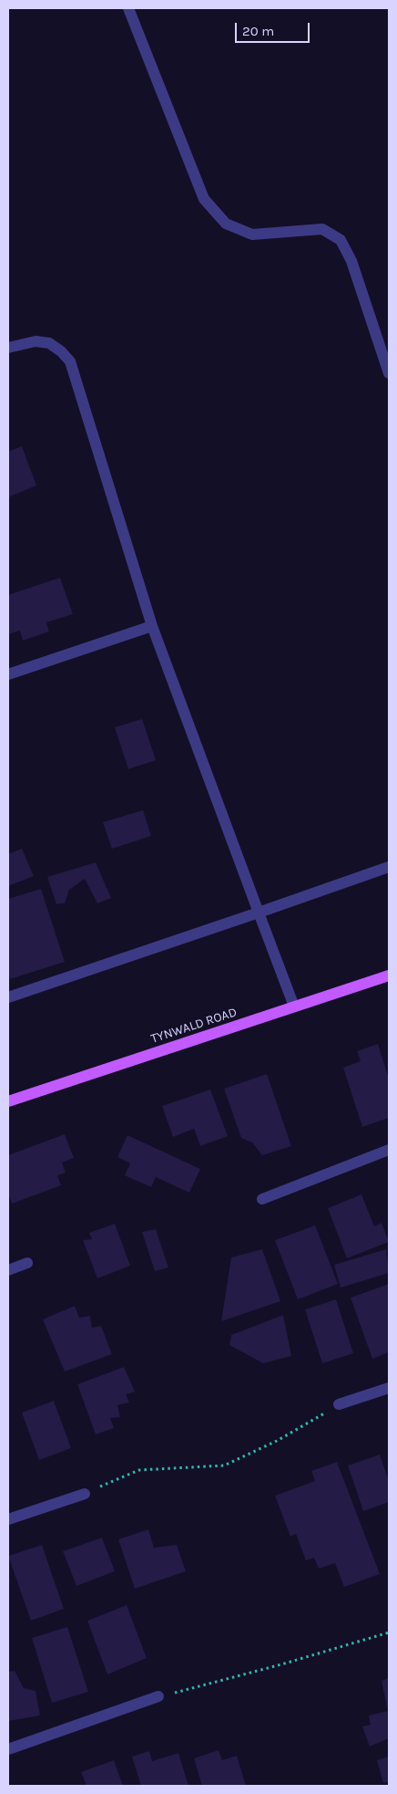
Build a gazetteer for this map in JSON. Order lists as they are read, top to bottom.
{
  "streets": {
    "main road": ["TYNWALD ROAD"]
  },
  "scale_bar": "20 m"
}
